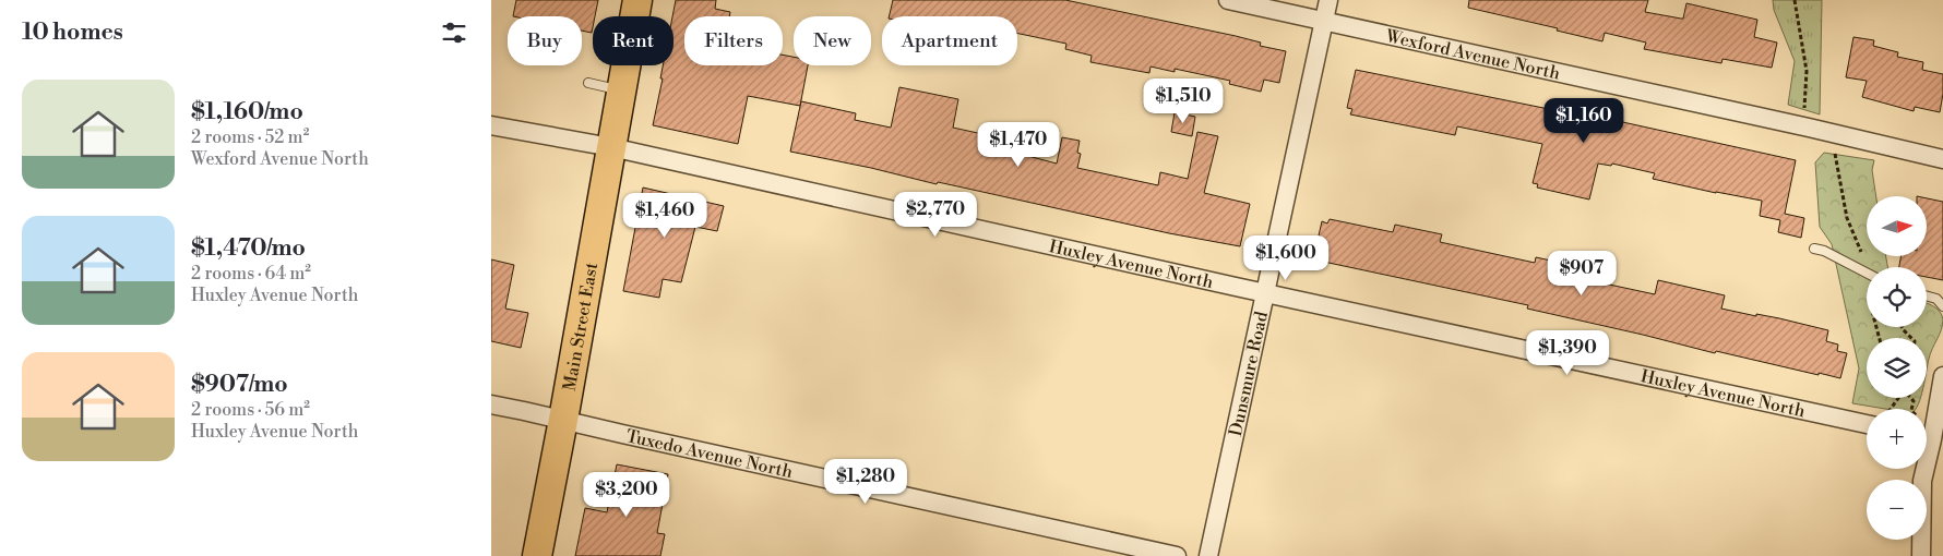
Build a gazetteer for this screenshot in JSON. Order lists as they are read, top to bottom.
{
  "streets": {
    "main road": ["Main Street East"],
    "street": [
      "Wexford Avenue North",
      "Huxley Avenue North",
      "Dunsmure Road",
      "Tuxedo Avenue North"
    ]
  },
  "crossings": [
    ["Wexford Avenue North", "Dunsmure Road"],
    ["Huxley Avenue North", "Main Street East"],
    ["Huxley Avenue North", "Dunsmure Road"],
    ["Main Street East", "Tuxedo Avenue North"]
  ],
  "north": "right",
  "page": {
    "heading": "10 homes",
    "chip": [
      "Buy",
      "Rent",
      "Filters",
      "New",
      "Apartment"
    ],
    "list": [
      {
        "name": "$1,160/mo",
        "note": "2 rooms · 52 m² · Wexford Avenue North"
      },
      {
        "name": "$1,470/mo",
        "note": "2 rooms · 64 m² · Huxley Avenue North"
      },
      {
        "name": "$907/mo",
        "note": "2 rooms · 56 m² · Huxley Avenue North"
      }
    ],
    "price": [
      "$1,510",
      "$1,160",
      "$1,470",
      "$2,770",
      "$1,460",
      "$1,600",
      "$907",
      "$1,390",
      "$1,280",
      "$3,200"
    ],
    "map_buttons": ["+", "−"]
  }
}
